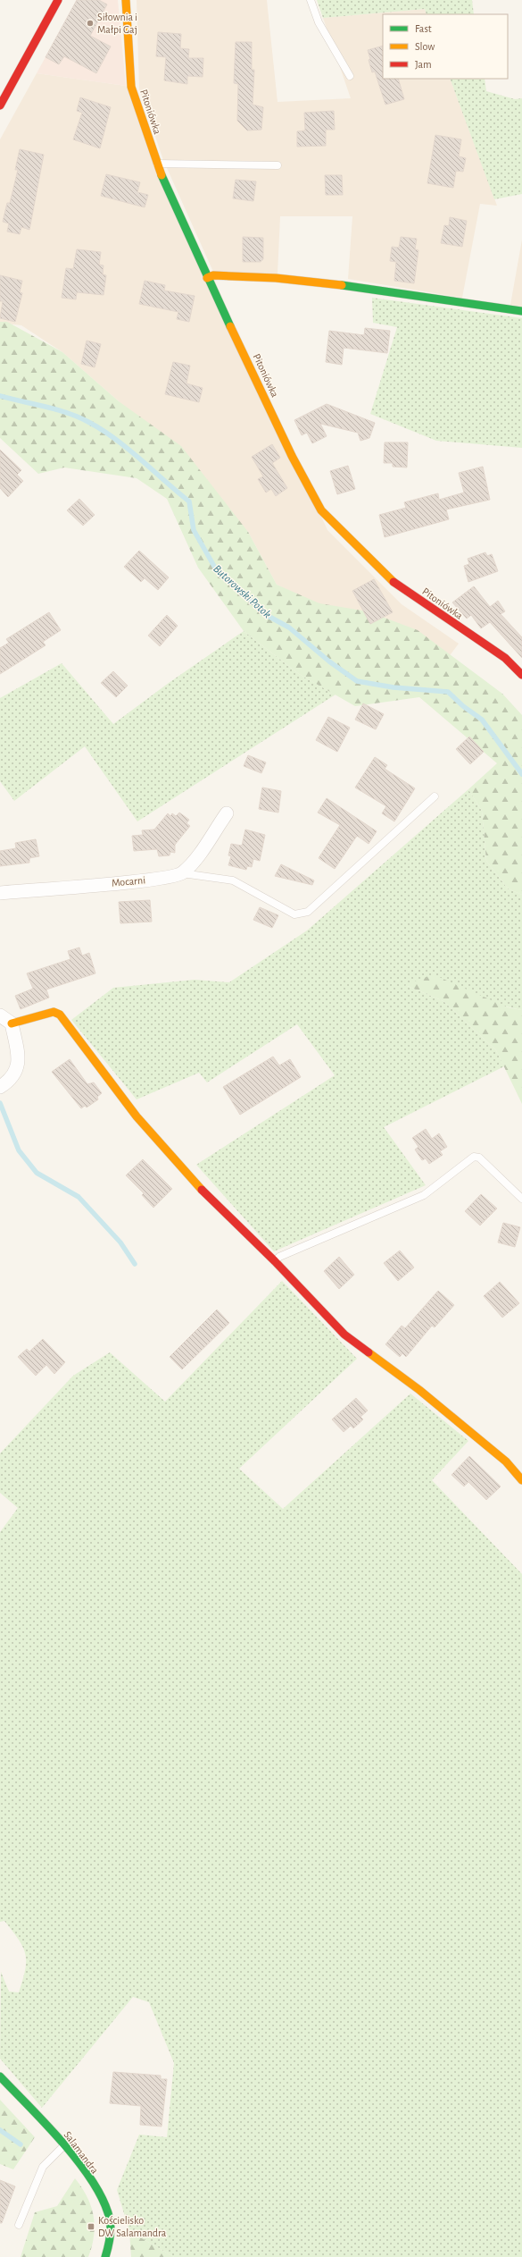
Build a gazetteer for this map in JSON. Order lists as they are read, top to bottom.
{
  "streets": {
    "street": ["Pitoniówka", "Mocarni", "Salamandra"]
  },
  "water": ["Butorowski Potok"],
  "places": {
    "other": ["Siłownia i Małpi Gaj"],
    "transit": ["Kościelisko DW Salamandra"]
  },
  "legend": ["Fast", "Slow", "Jam"]
}
